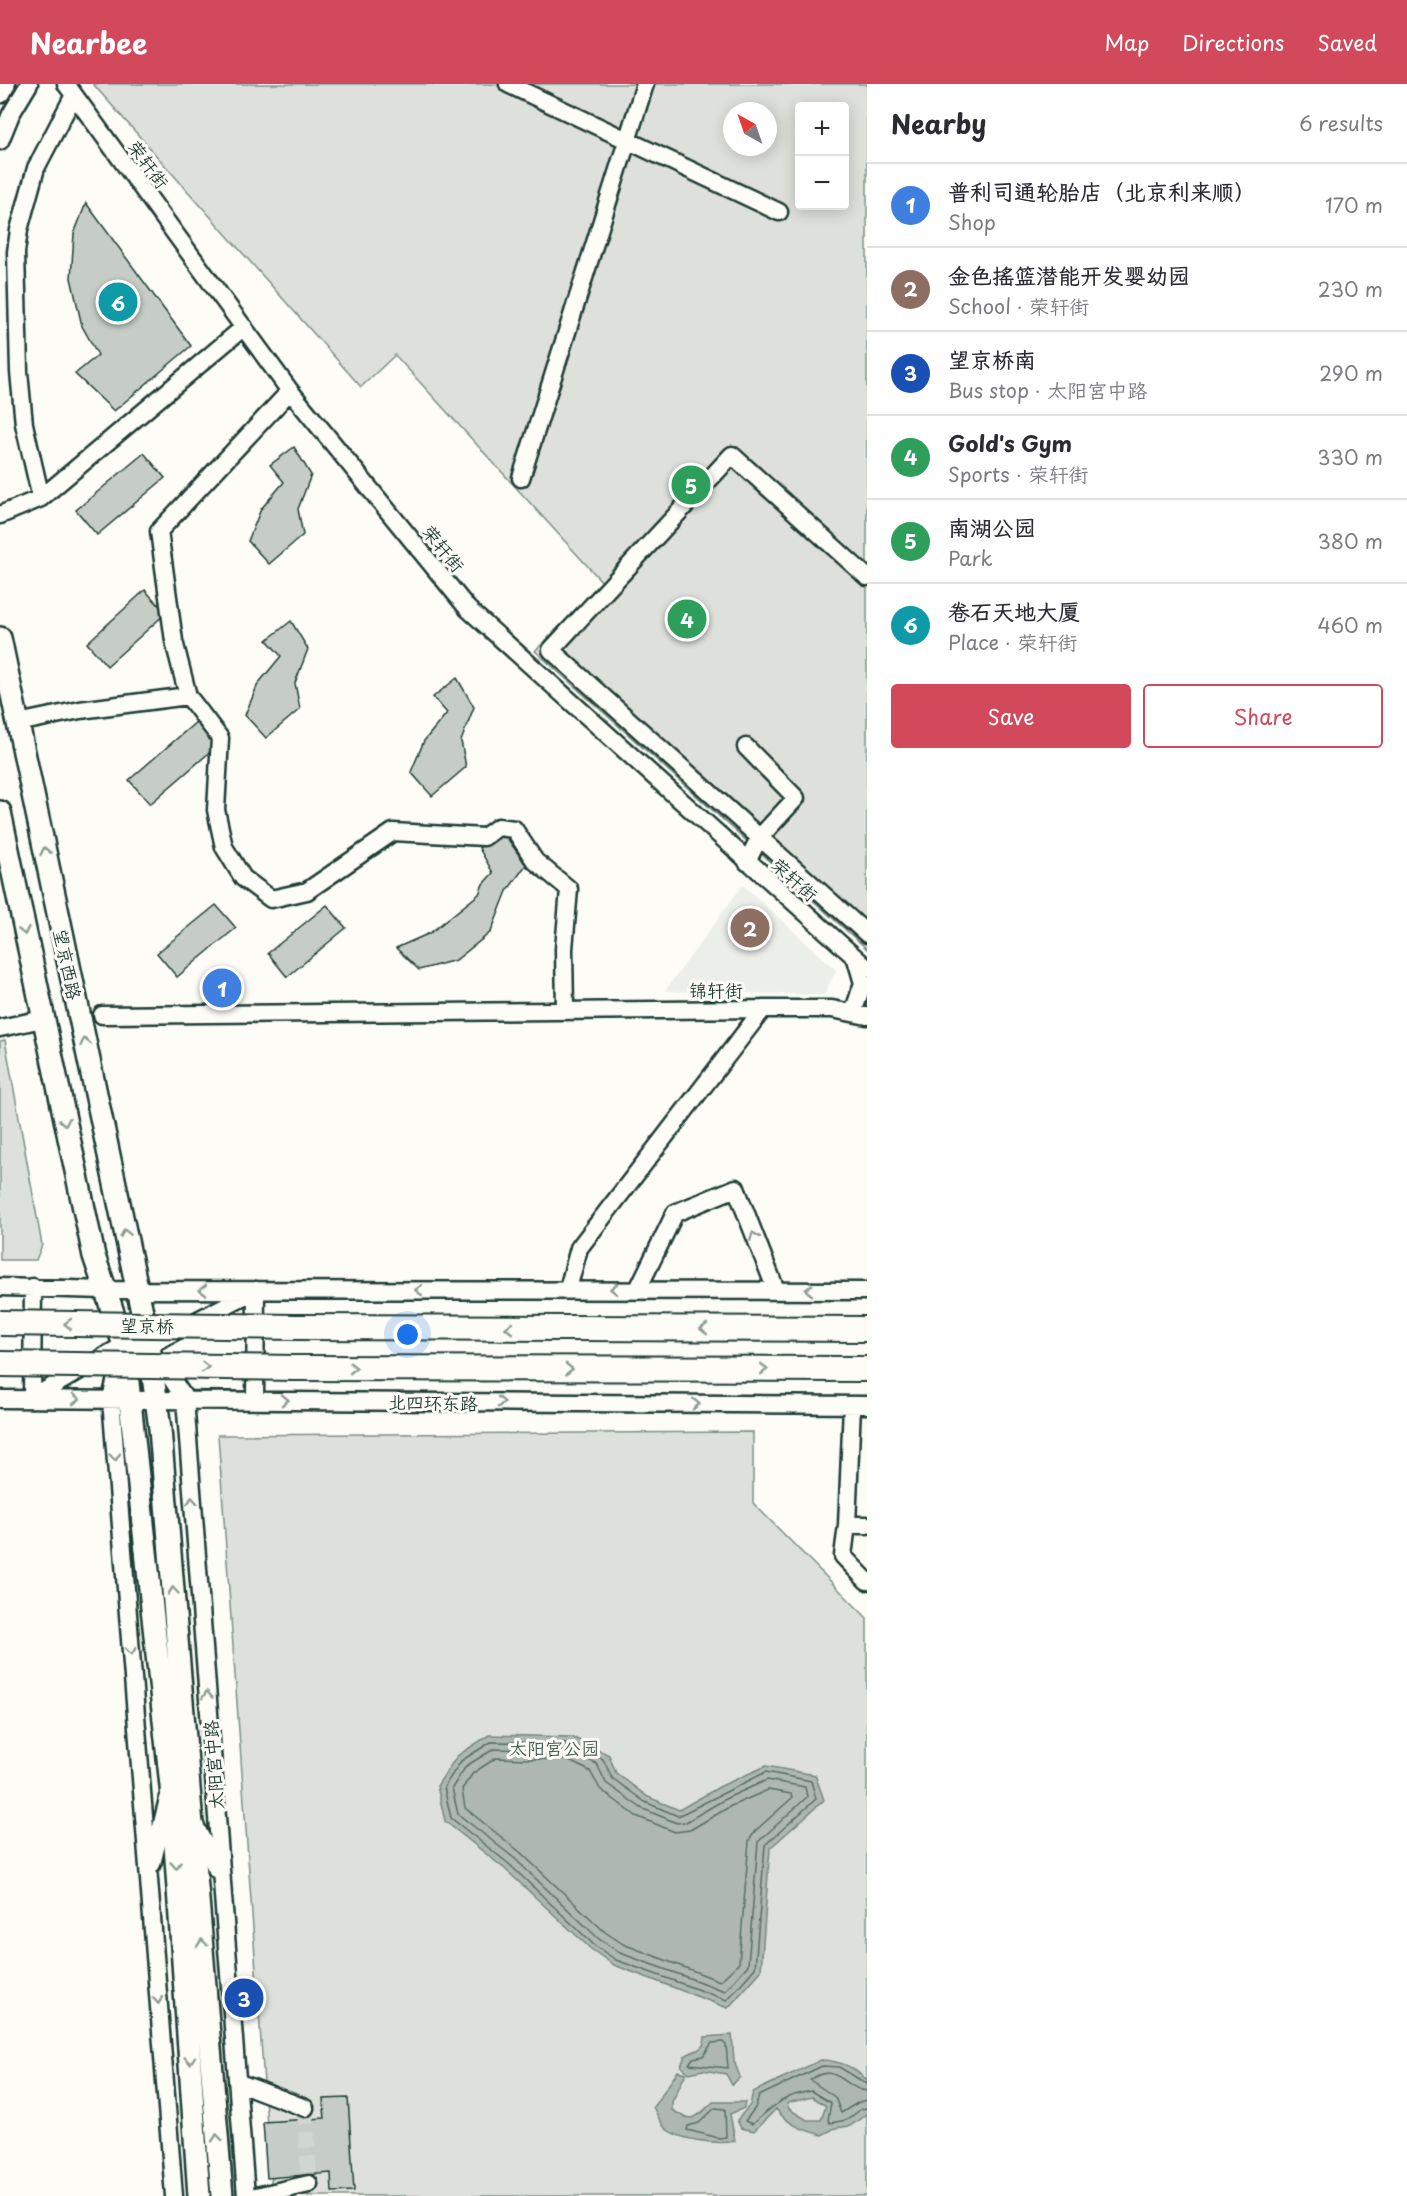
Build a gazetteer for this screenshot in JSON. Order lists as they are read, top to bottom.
{
  "streets": {
    "highway": ["望京桥", "北四环东路"],
    "main road": ["望京西路", "太阳宫中路"],
    "street": ["荣轩街", "锦轩街"]
  },
  "crossings": [
    ["望京西路", "北四环东路"],
    ["望京西路", "太阳宫中路"],
    ["北四环东路", "太阳宫中路"]
  ],
  "one_way": ["望京桥"],
  "parks": ["太阳宫公园"],
  "north": "top left",
  "page": {
    "header": "Nearbee",
    "nav": ["Map", "Directions", "Saved"],
    "heading": ["Nearby", "6 results"],
    "map_buttons": ["+", "−"],
    "list": [
      {
        "mark": "1",
        "name": "普利司通轮胎店（北京利来顺）",
        "note": "Shop",
        "value": "170 m"
      },
      {
        "mark": "2",
        "name": "金色摇篮潜能开发婴幼园",
        "note": "School · 荣轩街",
        "value": "230 m"
      },
      {
        "mark": "3",
        "name": "望京桥南",
        "note": "Bus stop · 太阳宫中路",
        "value": "290 m"
      },
      {
        "mark": "4",
        "name": "Gold's Gym",
        "note": "Sports · 荣轩街",
        "value": "330 m"
      },
      {
        "mark": "5",
        "name": "南湖公园",
        "note": "Park",
        "value": "380 m"
      },
      {
        "mark": "6",
        "name": "卷石天地大厦",
        "note": "Place · 荣轩街",
        "value": "460 m"
      }
    ],
    "pins": [
      "6",
      "5",
      "4",
      "2",
      "1",
      "3"
    ],
    "buttons": ["Save", "Share"]
  }
}
